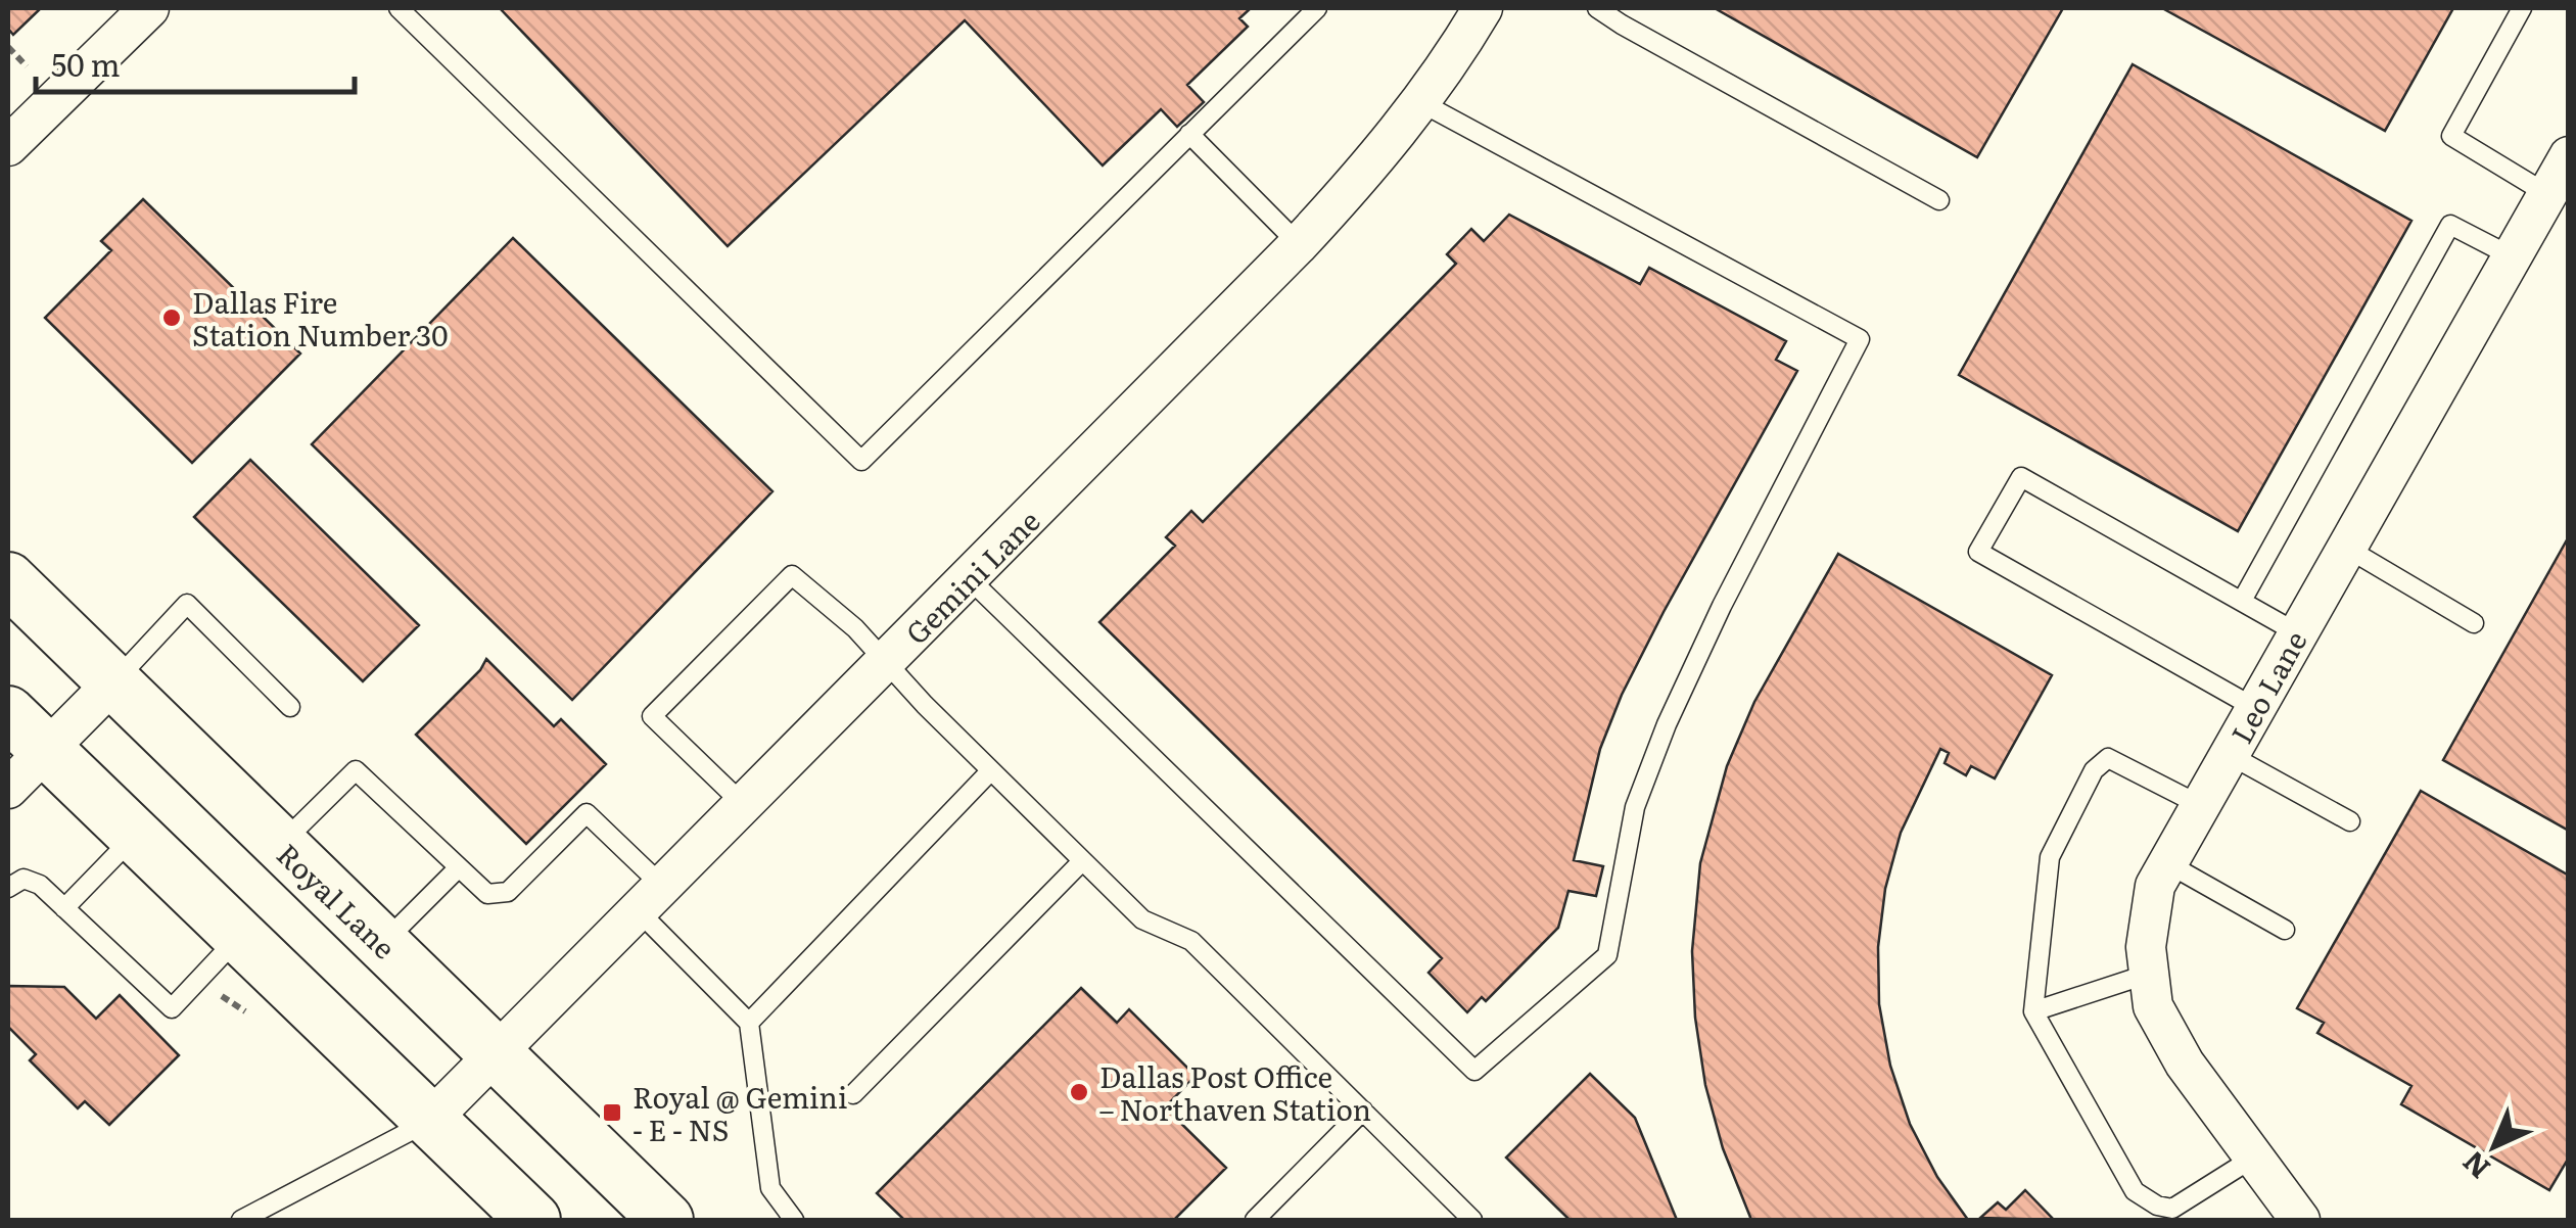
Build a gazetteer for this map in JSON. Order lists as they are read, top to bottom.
{
  "streets": {
    "main road": ["Royal Lane"],
    "street": ["Gemini Lane", "Leo Lane"]
  },
  "crossings": [
    ["Gemini Lane", "Royal Lane"]
  ],
  "places": {
    "other": ["Dallas Fire Station Number 30", "Dallas Post Office – Northaven Station"],
    "transit": ["Royal @ Gemini - E - NS"]
  },
  "scale_bar": "50 m",
  "north": "bottom left"
}
